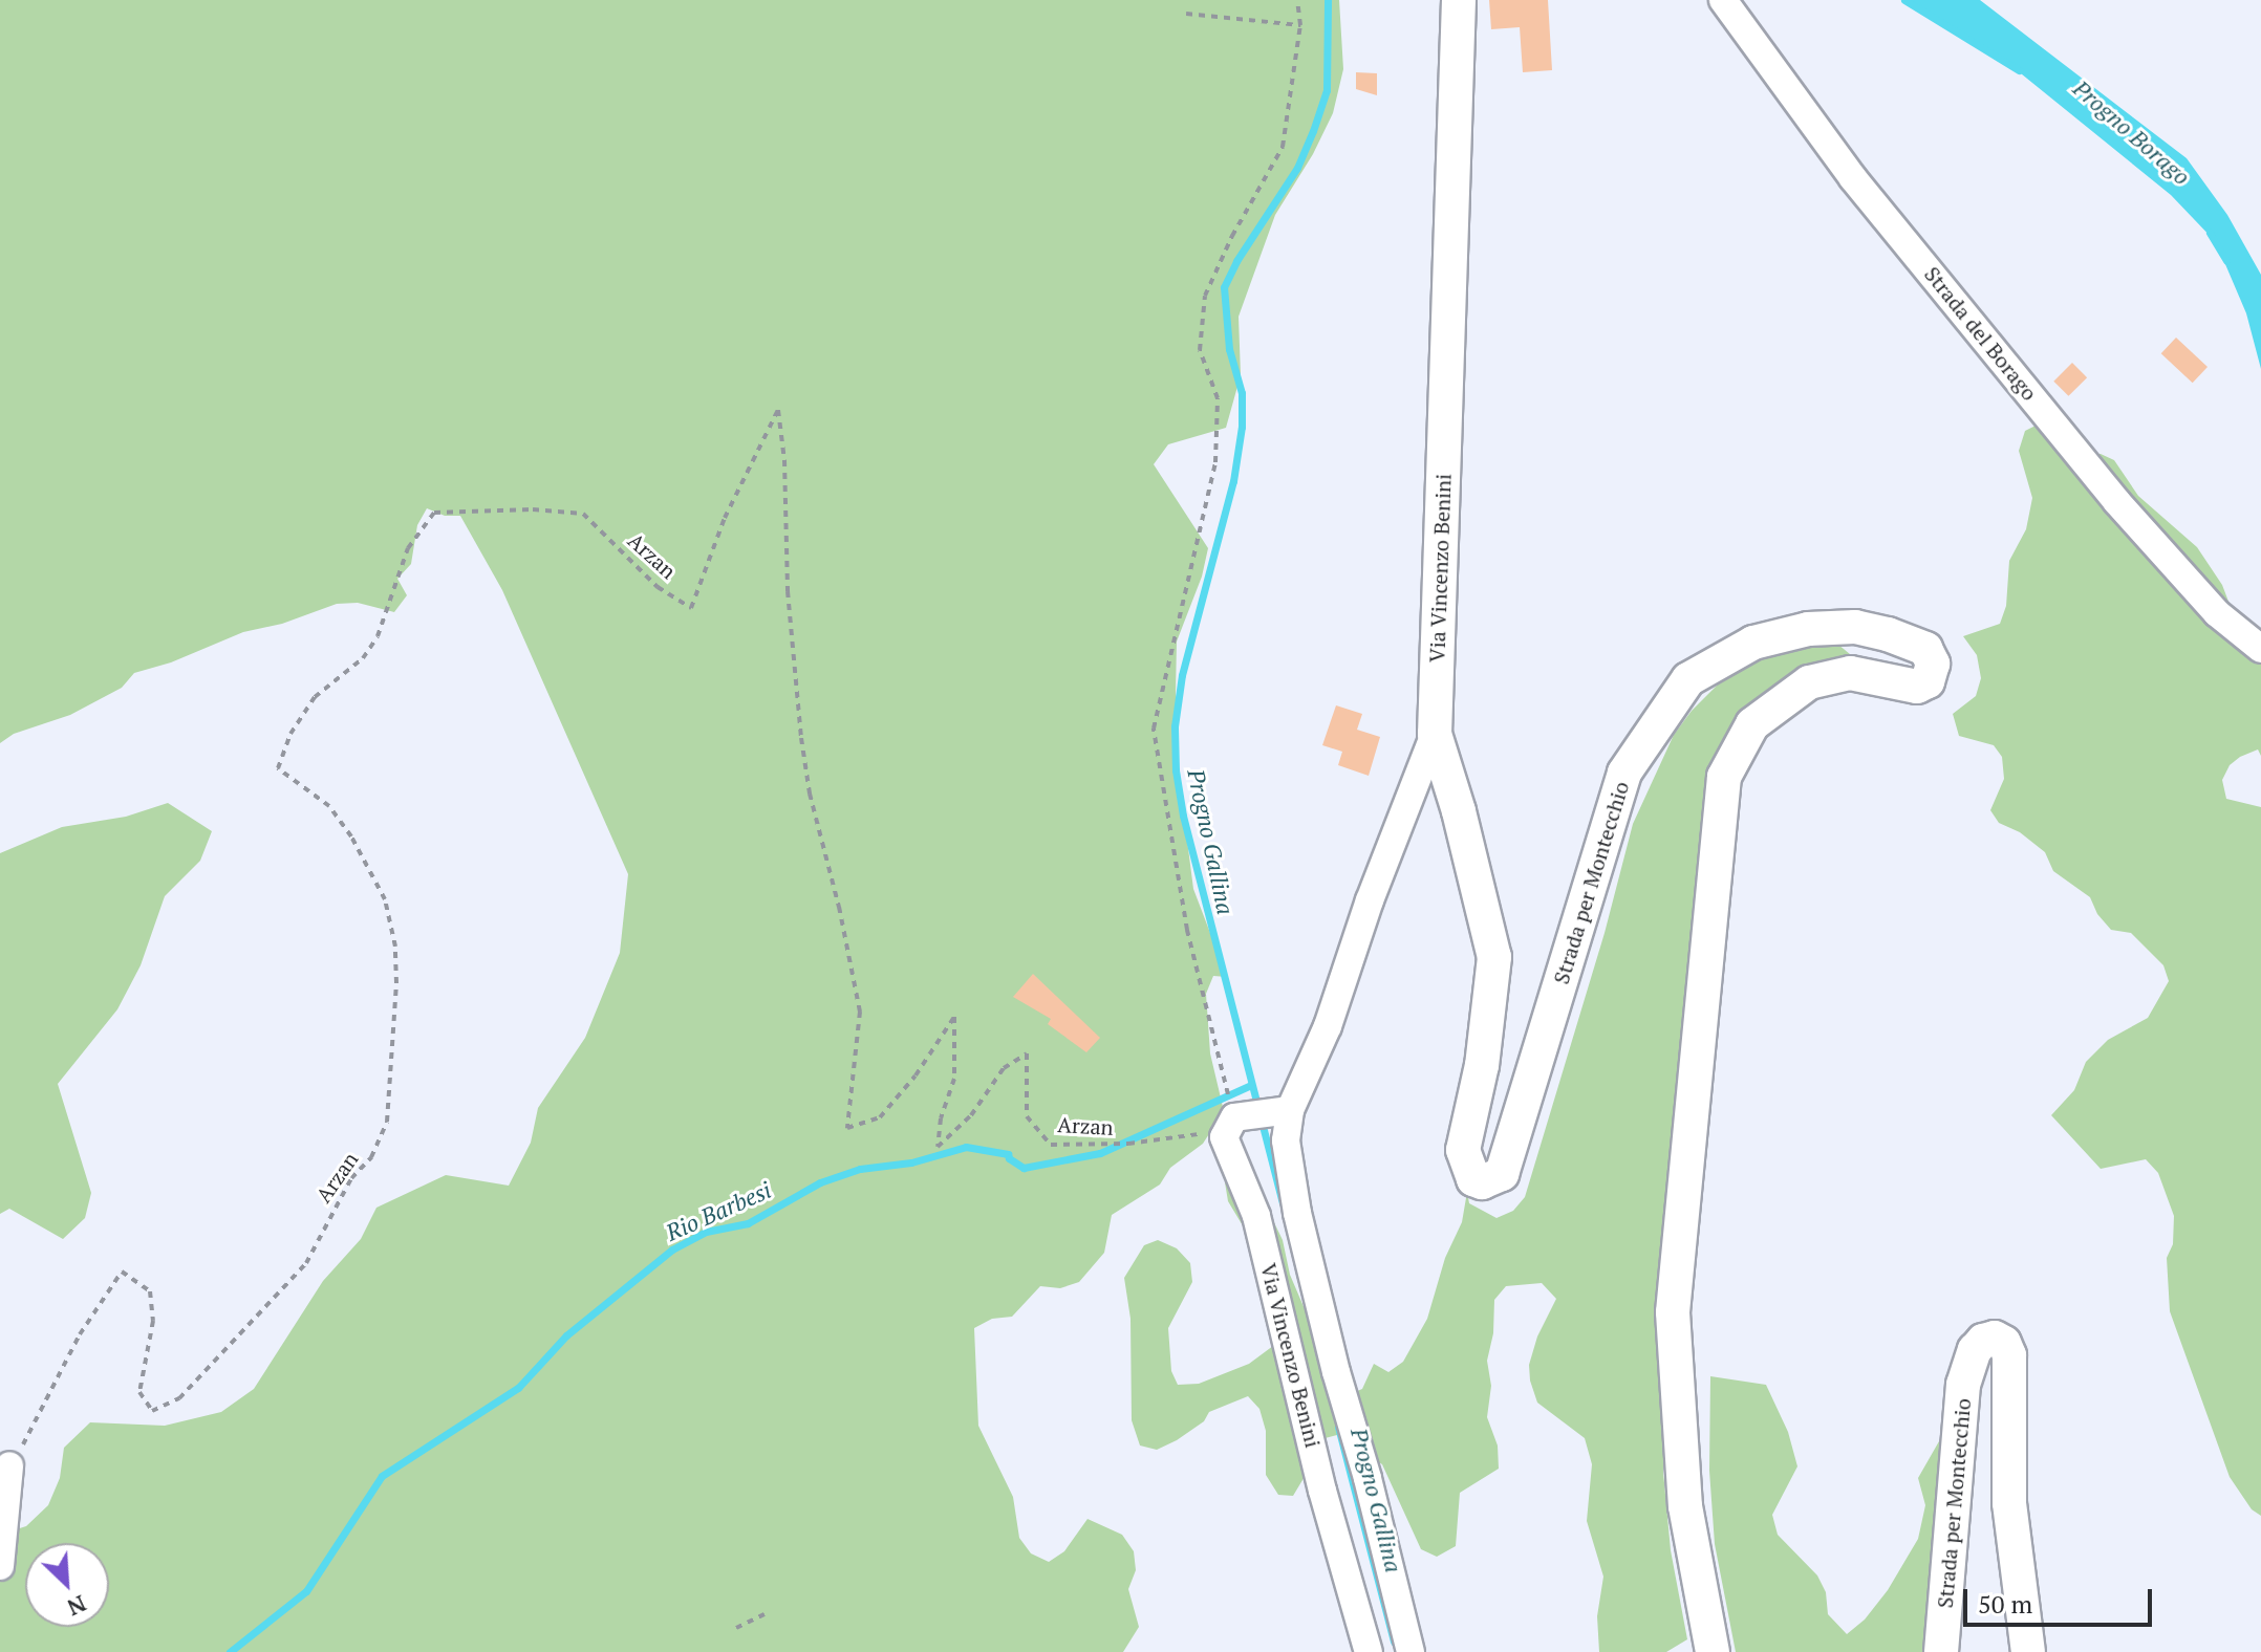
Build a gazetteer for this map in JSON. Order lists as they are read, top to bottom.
{
  "streets": {
    "street": ["Strada del Borago", "Via Vincenzo Benini", "Strada per Montecchio"],
    "path": ["Arzan"]
  },
  "crossings": [
    ["Arzan", "Via Vincenzo Benini"],
    ["Via Vincenzo Benini", "Strada per Montecchio"]
  ],
  "water": ["Progno Borago", "Progno Gallina", "Rio Barbesi"],
  "scale_bar": "50 m",
  "north": "bottom right"
}
